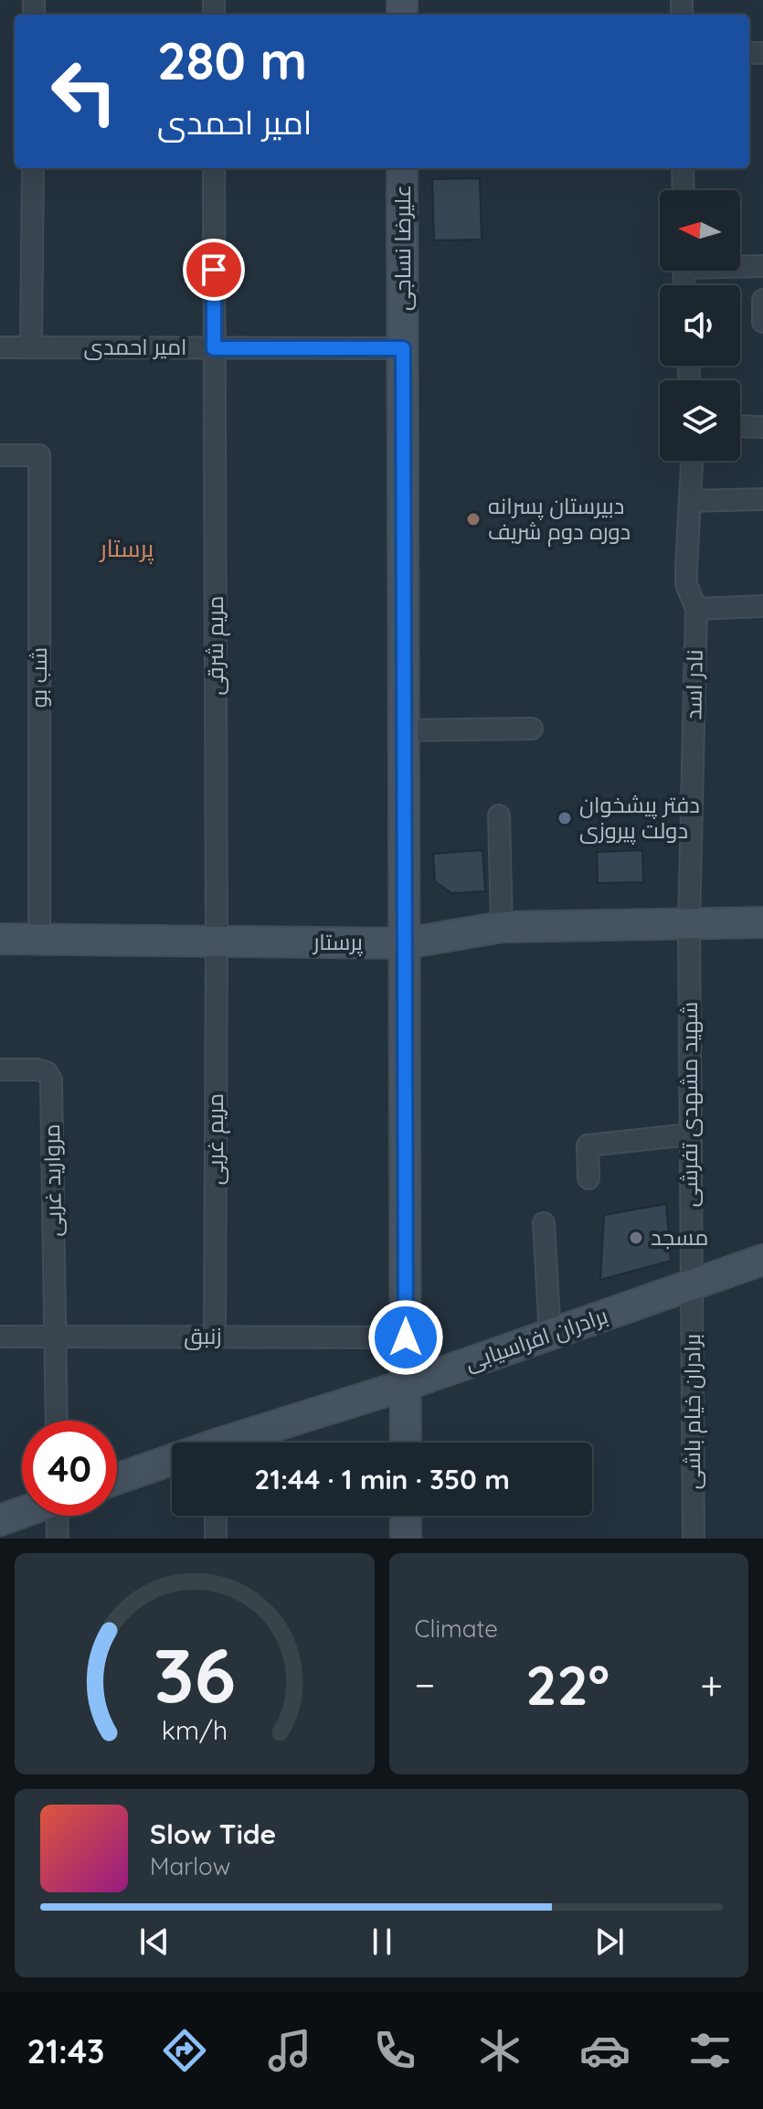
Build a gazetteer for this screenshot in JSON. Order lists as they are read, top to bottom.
{
  "streets": {
    "street": [
      "علیرضا نساجی",
      "امیر احمدی",
      "مریم شرقی",
      "شب بو",
      "نادر اسد",
      "پرستار",
      "شهید مشهدی تفرشی",
      "مریم غربی",
      "مروارید غربی",
      "زنبق",
      "برادران افراسیابی",
      "برادران خیام باشی"
    ]
  },
  "crossings": [
    ["علیرضا نساجی", "امیر احمدی"],
    ["علیرضا نساجی", "پرستار"],
    ["علیرضا نساجی", "زنبق"],
    ["علیرضا نساجی", "برادران افراسیابی"],
    ["امیر احمدی", "مریم شرقی"],
    ["مریم شرقی", "پرستار"],
    ["مریم شرقی", "مریم غربی"],
    ["شب بو", "پرستار"],
    ["نادر اسد", "پرستار"],
    ["نادر اسد", "شهید مشهدی تفرشی"],
    ["پرستار", "شهید مشهدی تفرشی"],
    ["پرستار", "مریم غربی"],
    ["شهید مشهدی تفرشی", "برادران افراسیابی"],
    ["شهید مشهدی تفرشی", "برادران خیام باشی"],
    ["مریم غربی", "زنبق"],
    ["مروارید غربی", "زنبق"],
    ["برادران افراسیابی", "برادران خیام باشی"]
  ],
  "districts": ["پرستار"],
  "places": ["دبیرستان پسرانه دوره دوم شریف", "دفتر پیشخوان دولت پیروزی", "مسجد"],
  "north": "left",
  "page": {
    "turn": ["280 m", "امیر احمدی"],
    "limit": "40",
    "trip": "21:44 · 1 min · 350 m",
    "tile": "Climate",
    "heat": ["−", "22°", "+"],
    "song": ["Slow Tide", "Marlow"],
    "tabs": "21:43",
    "gauge": ["36", "km/h"]
  }
}
